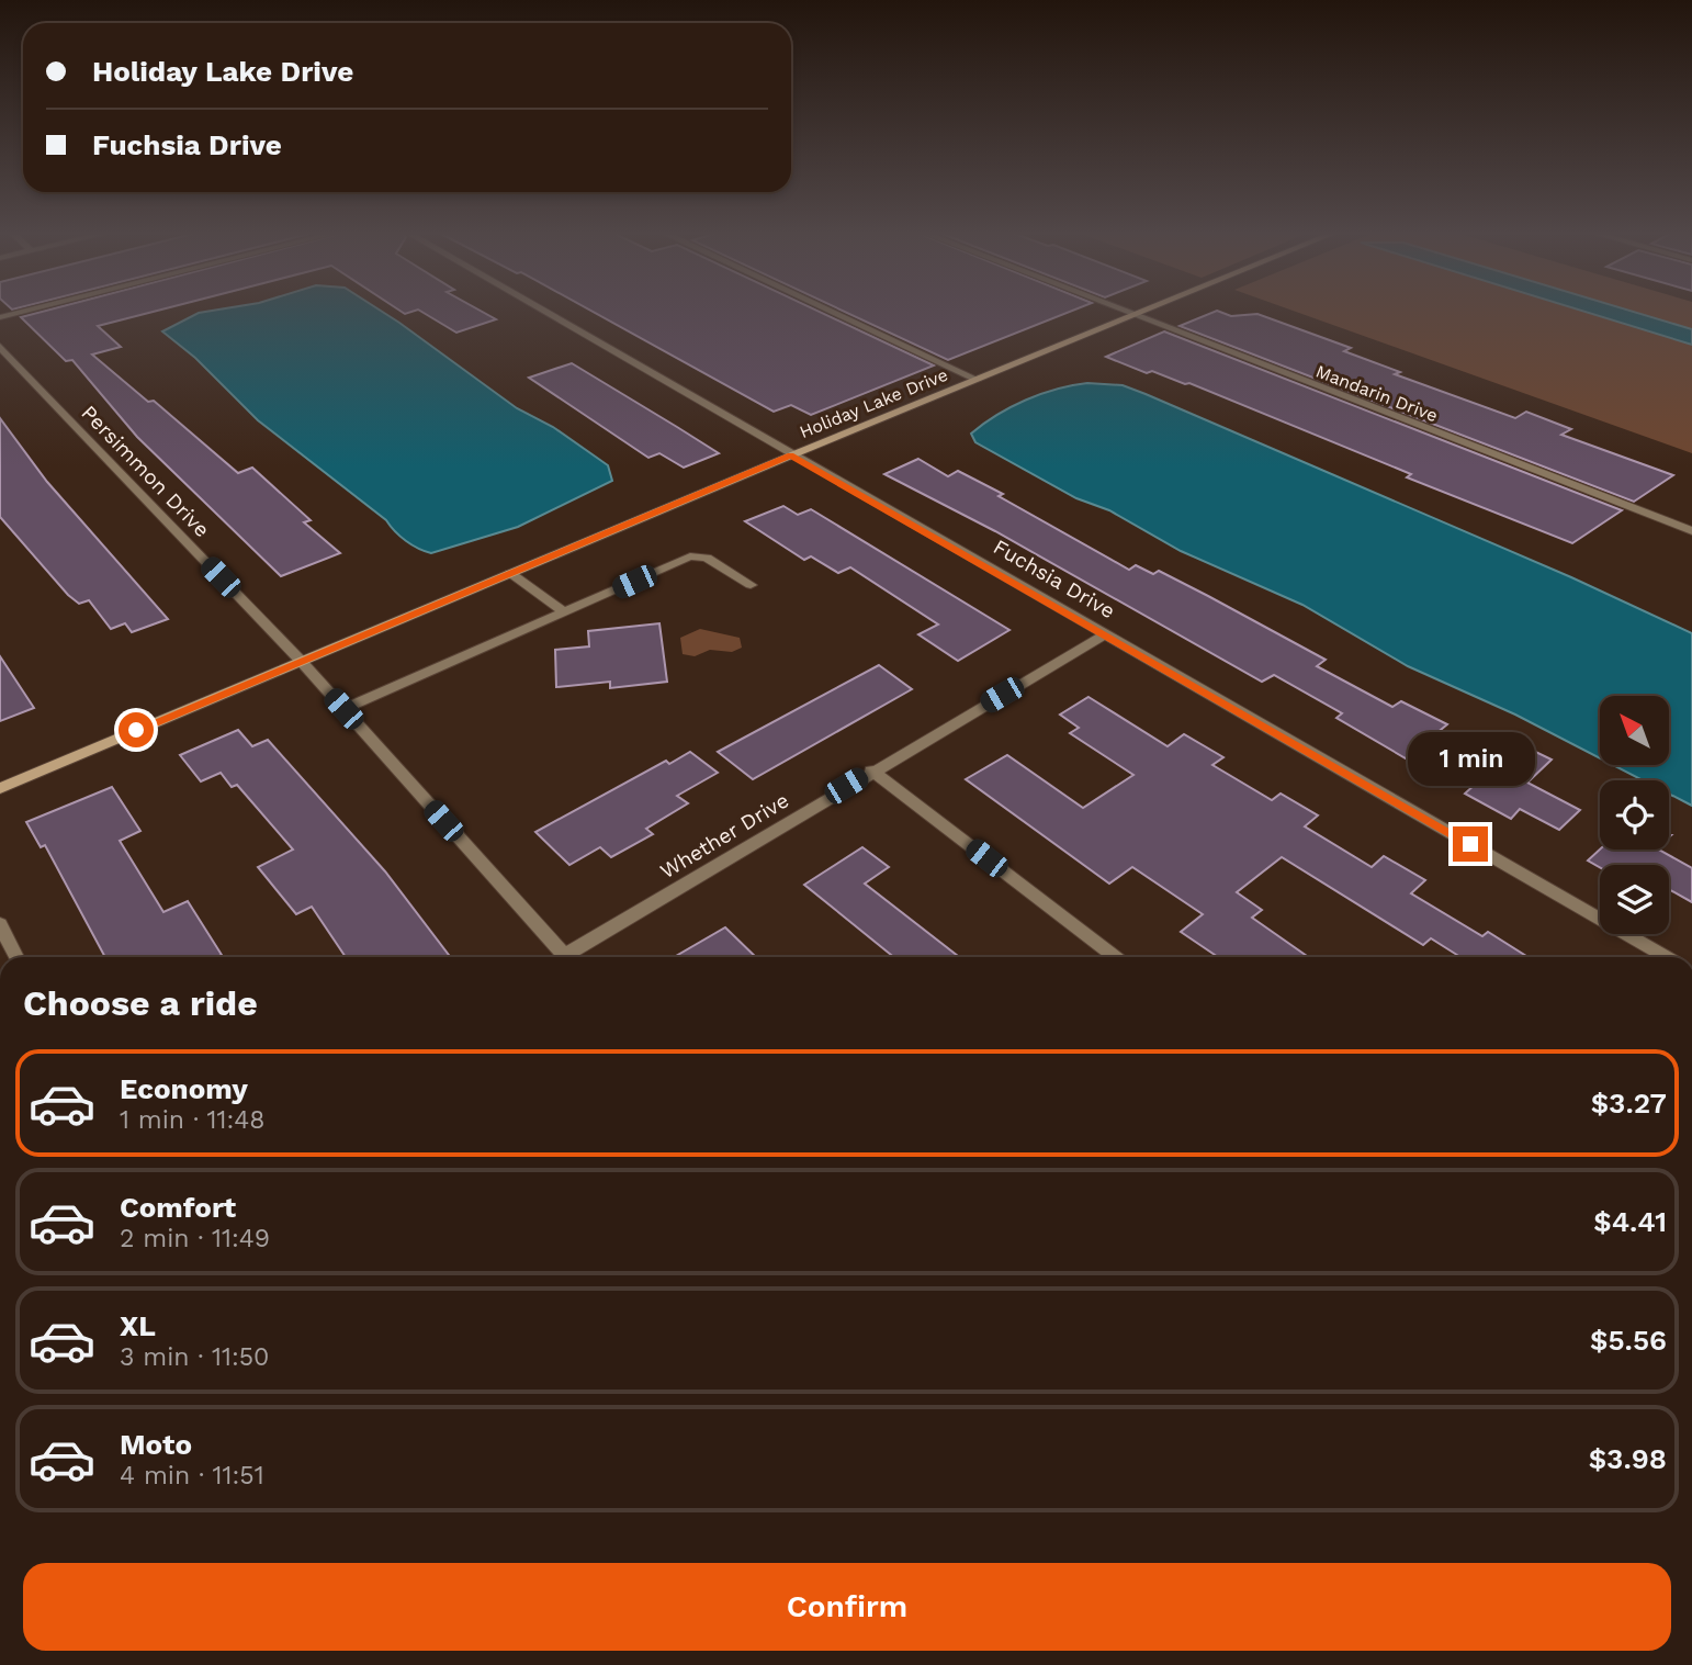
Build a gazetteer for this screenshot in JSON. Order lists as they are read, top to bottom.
{
  "streets": {
    "street": [
      "Mandarin Drive",
      "Holiday Lake Drive",
      "Persimmon Drive",
      "Fuchsia Drive",
      "Whether Drive"
    ]
  },
  "crossings": [
    ["Mandarin Drive", "Holiday Lake Drive"],
    ["Holiday Lake Drive", "Persimmon Drive"],
    ["Holiday Lake Drive", "Fuchsia Drive"],
    ["Fuchsia Drive", "Whether Drive"]
  ],
  "north": "top left",
  "page": {
    "banner": ["Holiday Lake Drive", "Fuchsia Drive"],
    "bubble": "1 min",
    "heading": "Choose a ride",
    "list": [
      {
        "name": "Economy",
        "note": "1 min · 11:48",
        "value": "$3.27"
      },
      {
        "name": "Comfort",
        "note": "2 min · 11:49",
        "value": "$4.41"
      },
      {
        "name": "XL",
        "note": "3 min · 11:50",
        "value": "$5.56"
      },
      {
        "name": "Moto",
        "note": "4 min · 11:51",
        "value": "$3.98"
      }
    ],
    "buttons": "Confirm"
  }
}
